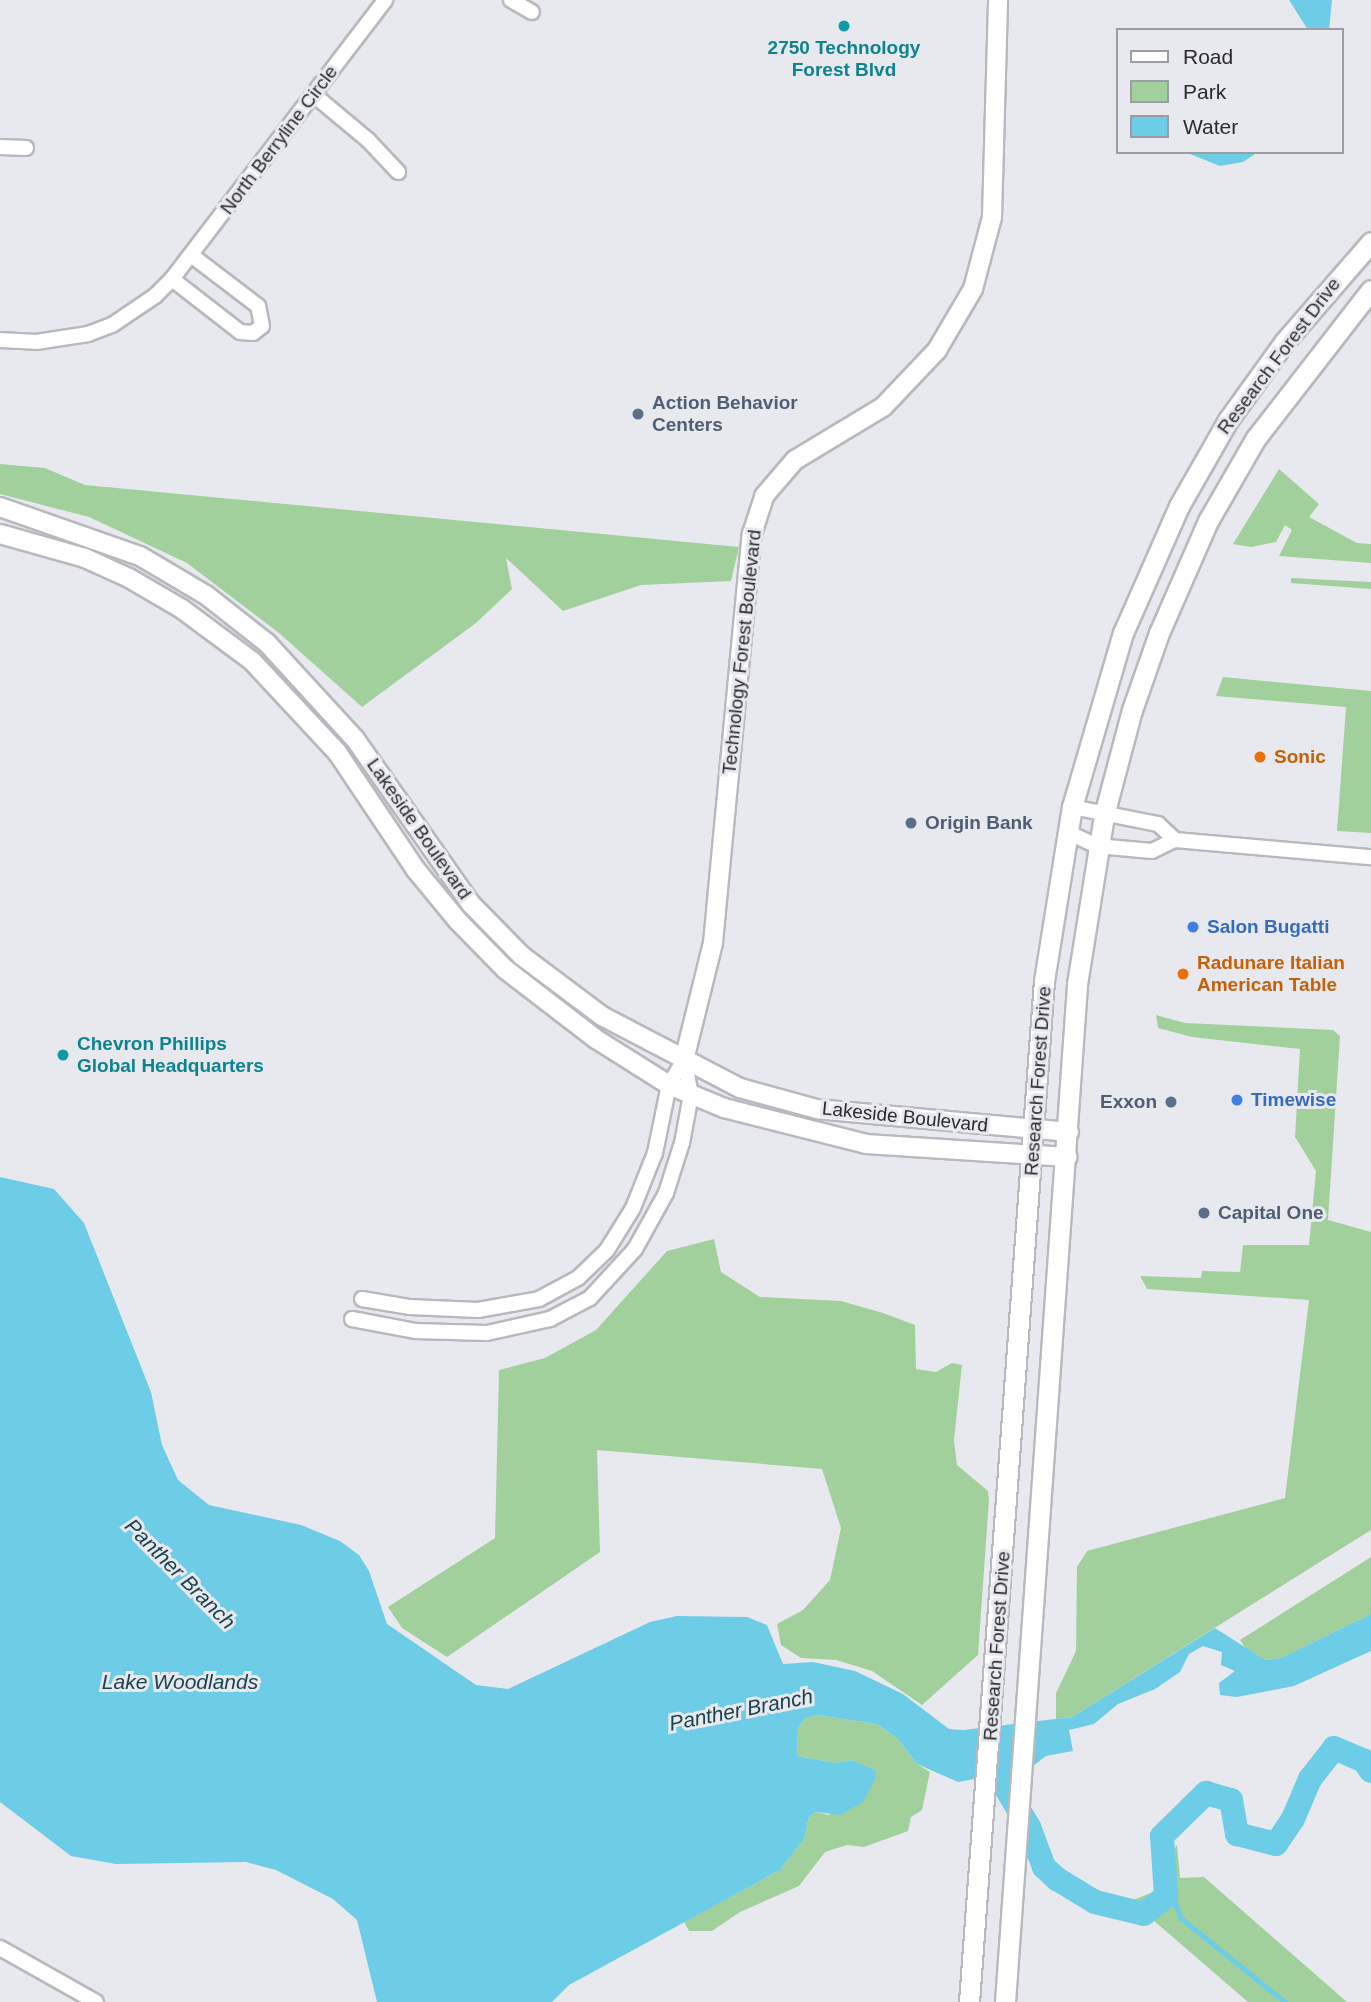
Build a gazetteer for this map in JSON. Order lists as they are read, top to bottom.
{
  "streets": {
    "main road": ["Research Forest Drive"],
    "street": ["North Berryline Circle", "Technology Forest Boulevard", "Lakeside Boulevard"]
  },
  "crossings": [
    ["Research Forest Drive", "Lakeside Boulevard"],
    ["Technology Forest Boulevard", "Lakeside Boulevard"]
  ],
  "water": ["Panther Branch", "Lake Woodlands"],
  "places": [
    "2750 Technology Forest Blvd",
    "Action Behavior Centers",
    "Sonic",
    "Origin Bank",
    "Salon Bugatti",
    "Radunare Italian American Table",
    "Chevron Phillips Global Headquarters",
    "Timewise",
    "Exxon",
    "Capital One"
  ],
  "legend": ["Road", "Park", "Water"]
}
